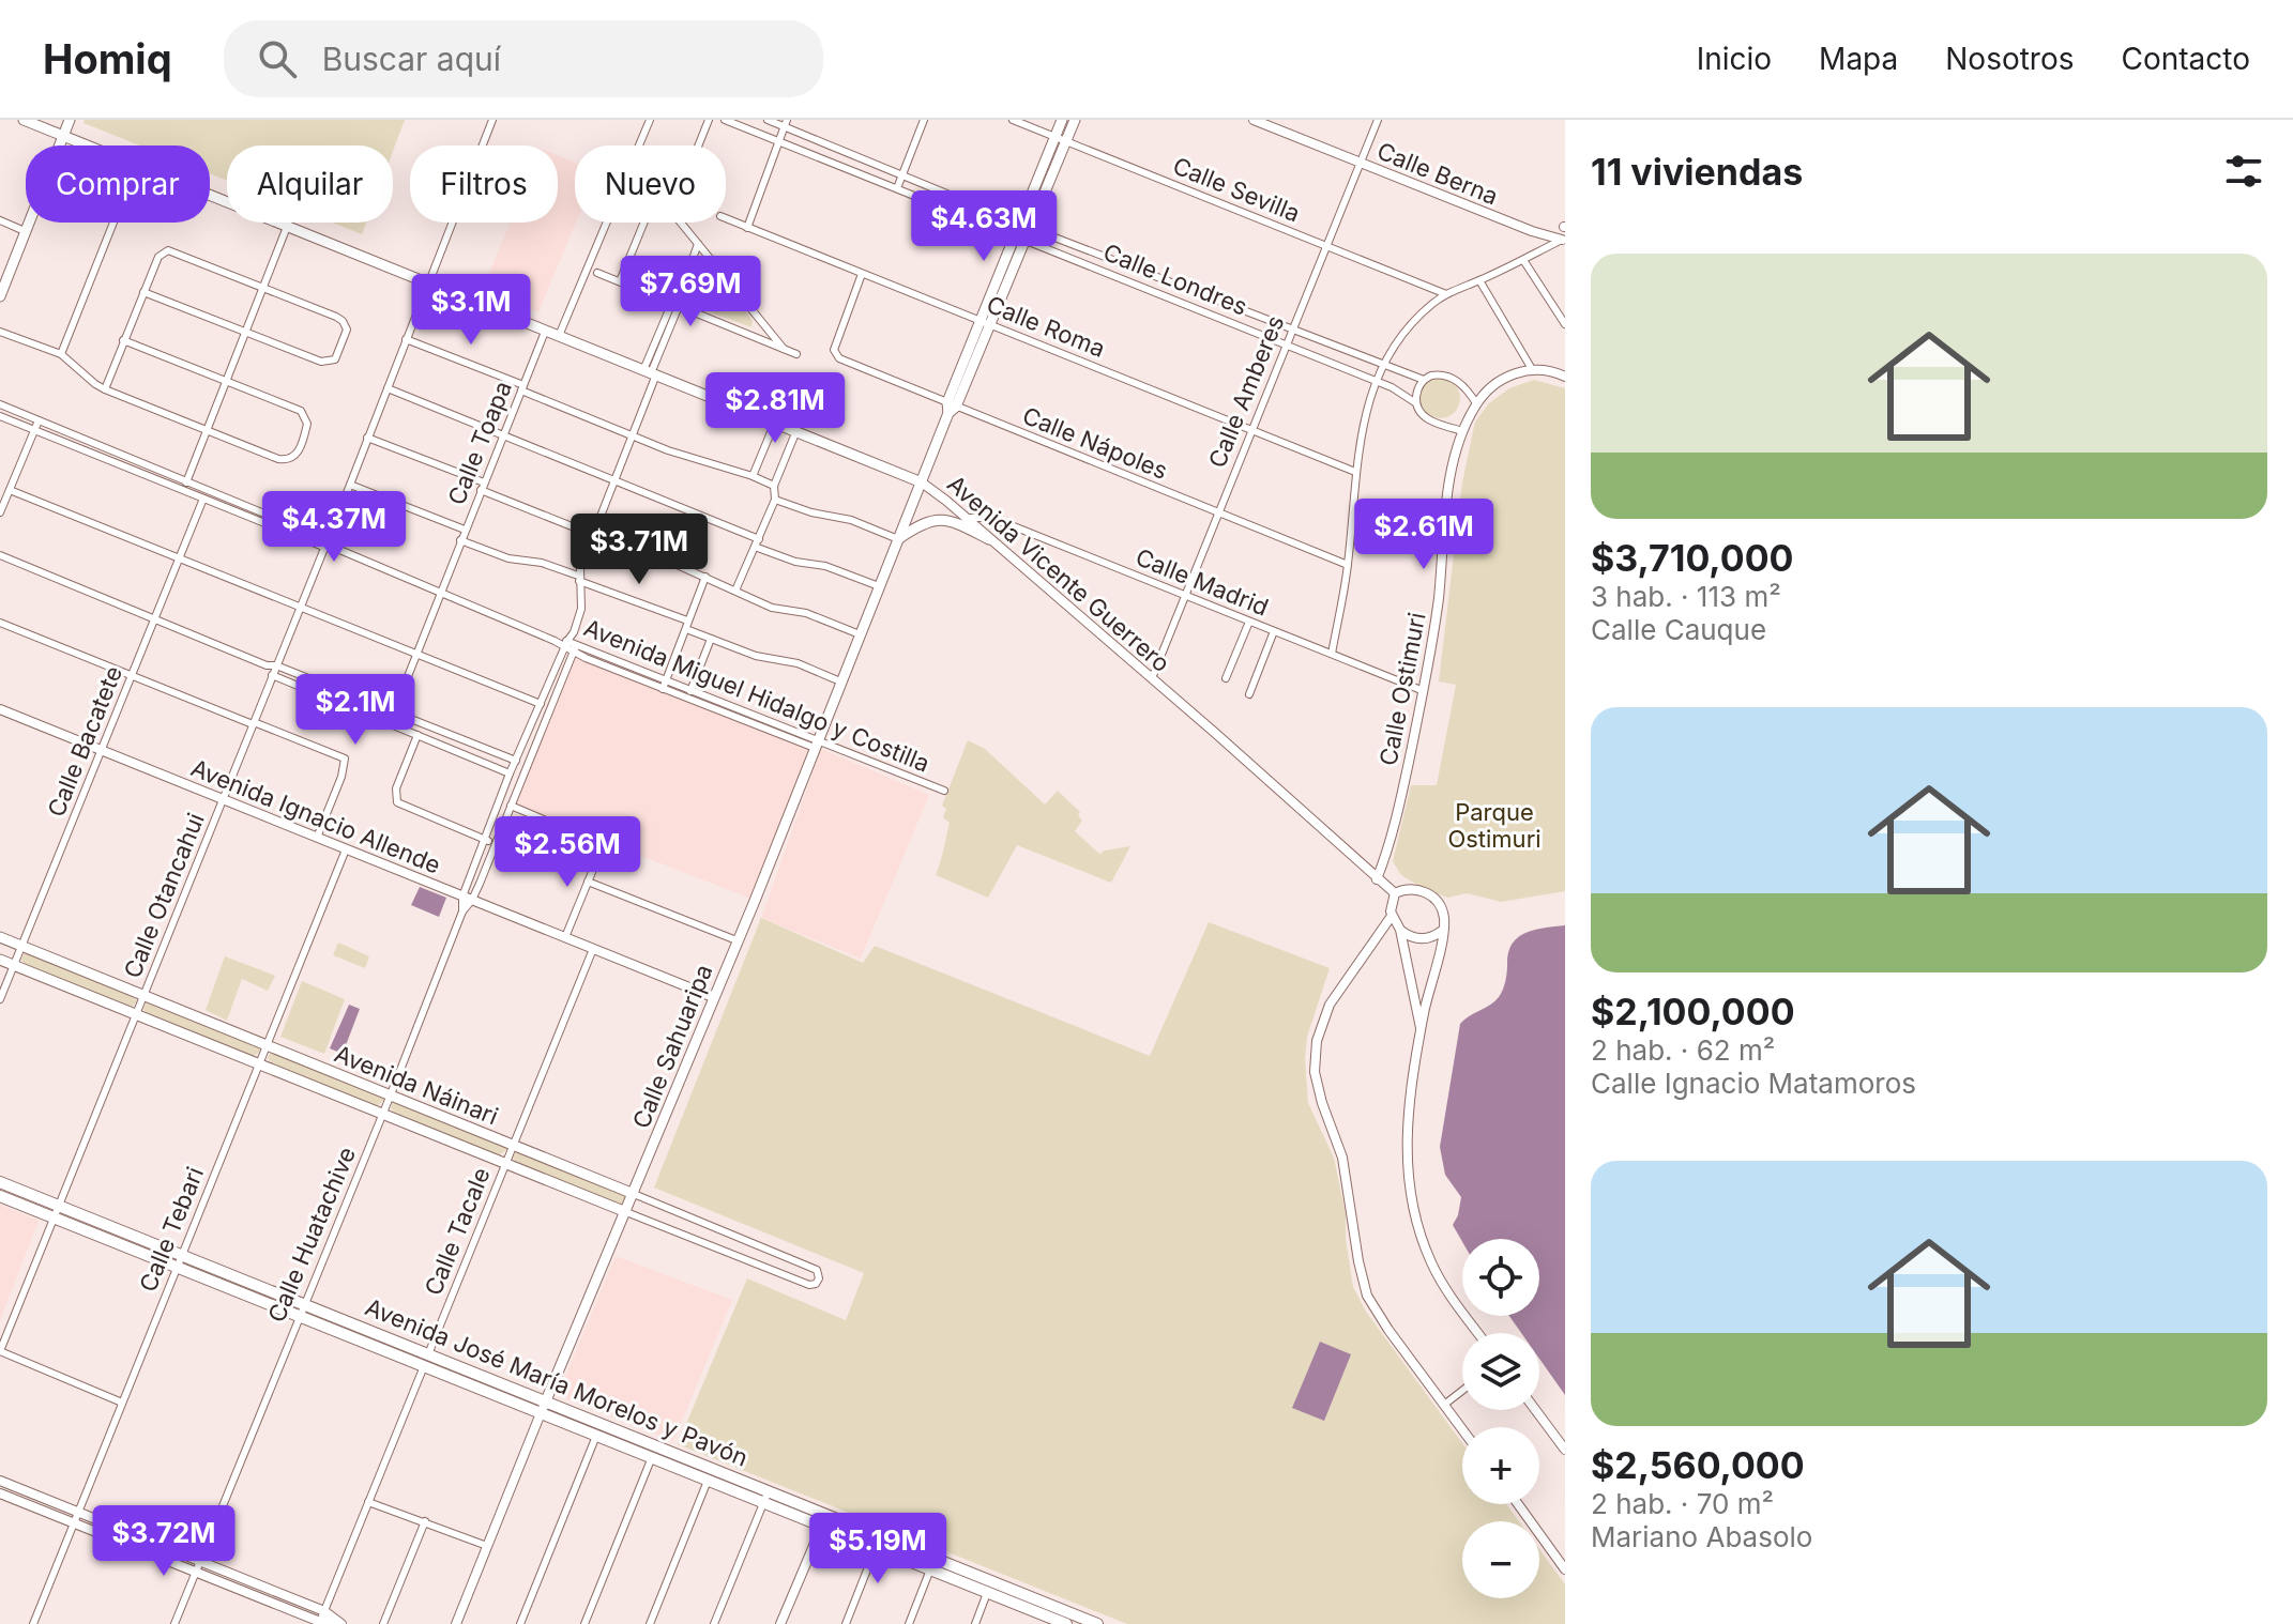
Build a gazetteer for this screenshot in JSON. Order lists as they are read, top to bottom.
{
  "streets": {
    "main road": [
      "Avenida Vicente Guerrero",
      "Calle Sahuaripa",
      "Avenida Náinari",
      "Avenida José María Morelos y Pavón"
    ],
    "street": [
      "Calle Berna",
      "Calle Sevilla",
      "Calle Londres",
      "Calle Roma",
      "Calle Amberes",
      "Calle Toapa",
      "Calle Nápoles",
      "Calle Madrid",
      "Calle Ostimuri",
      "Avenida Miguel Hidalgo y Costilla",
      "Calle Bacatete",
      "Avenida Ignacio Allende",
      "Calle Otancahui",
      "Calle Tebari",
      "Calle Tacale",
      "Calle Huatachive"
    ]
  },
  "crossings": [
    ["Calle Berna", "Calle Amberes"],
    ["Calle Sevilla", "Calle Amberes"],
    ["Calle Sevilla", "Calle Sahuaripa"],
    ["Calle Londres", "Calle Amberes"],
    ["Calle Londres", "Calle Ostimuri"],
    ["Calle Londres", "Calle Sahuaripa"],
    ["Calle Roma", "Calle Amberes"],
    ["Calle Roma", "Calle Nápoles"],
    ["Calle Roma", "Calle Sahuaripa"],
    ["Calle Amberes", "Calle Nápoles"],
    ["Calle Amberes", "Avenida Vicente Guerrero"],
    ["Calle Amberes", "Calle Madrid"],
    ["Calle Toapa", "Avenida Vicente Guerrero"],
    ["Calle Toapa", "Avenida Miguel Hidalgo y Costilla"],
    ["Calle Nápoles", "Calle Sahuaripa"],
    ["Avenida Vicente Guerrero", "Calle Madrid"],
    ["Avenida Vicente Guerrero", "Calle Ostimuri"],
    ["Avenida Vicente Guerrero", "Calle Otancahui"],
    ["Avenida Vicente Guerrero", "Calle Sahuaripa"],
    ["Calle Madrid", "Calle Ostimuri"],
    ["Avenida Miguel Hidalgo y Costilla", "Calle Bacatete"],
    ["Avenida Miguel Hidalgo y Costilla", "Calle Otancahui"],
    ["Avenida Miguel Hidalgo y Costilla", "Calle Sahuaripa"],
    ["Avenida Miguel Hidalgo y Costilla", "Calle Huatachive"],
    ["Calle Bacatete", "Avenida Ignacio Allende"],
    ["Calle Bacatete", "Avenida Náinari"],
    ["Avenida Ignacio Allende", "Calle Otancahui"],
    ["Avenida Ignacio Allende", "Calle Sahuaripa"],
    ["Avenida Ignacio Allende", "Calle Tebari"],
    ["Avenida Ignacio Allende", "Calle Tacale"],
    ["Avenida Ignacio Allende", "Calle Huatachive"],
    ["Calle Otancahui", "Avenida Náinari"],
    ["Calle Otancahui", "Avenida José María Morelos y Pavón"],
    ["Calle Sahuaripa", "Avenida Náinari"],
    ["Calle Sahuaripa", "Avenida José María Morelos y Pavón"],
    ["Avenida Náinari", "Calle Tebari"],
    ["Avenida Náinari", "Calle Tacale"],
    ["Avenida Náinari", "Calle Huatachive"],
    ["Calle Tebari", "Avenida José María Morelos y Pavón"],
    ["Calle Tacale", "Avenida José María Morelos y Pavón"],
    ["Calle Huatachive", "Avenida José María Morelos y Pavón"]
  ],
  "parks": ["Parque Ostimuri"],
  "page": {
    "header": "Homiq",
    "search": "Buscar aquí",
    "nav": [
      "Inicio",
      "Mapa",
      "Nosotros",
      "Contacto"
    ],
    "heading": "11 viviendas",
    "chip": [
      "Comprar",
      "Alquilar",
      "Filtros",
      "Nuevo"
    ],
    "price": [
      "$4.63M",
      "$7.69M",
      "$3.1M",
      "$2.81M",
      "$4.37M",
      "$2.61M",
      "$3.71M",
      "$2.1M",
      "$2.56M",
      "$3.72M",
      "$5.19M"
    ],
    "list": [
      {
        "name": "$3,710,000",
        "note": "3 hab. · 113 m² · Calle Cauque"
      },
      {
        "name": "$2,100,000",
        "note": "2 hab. · 62 m² · Calle Ignacio Matamoros"
      },
      {
        "name": "$2,560,000",
        "note": "2 hab. · 70 m² · Mariano Abasolo"
      }
    ],
    "map_buttons": ["+", "−"]
  }
}
